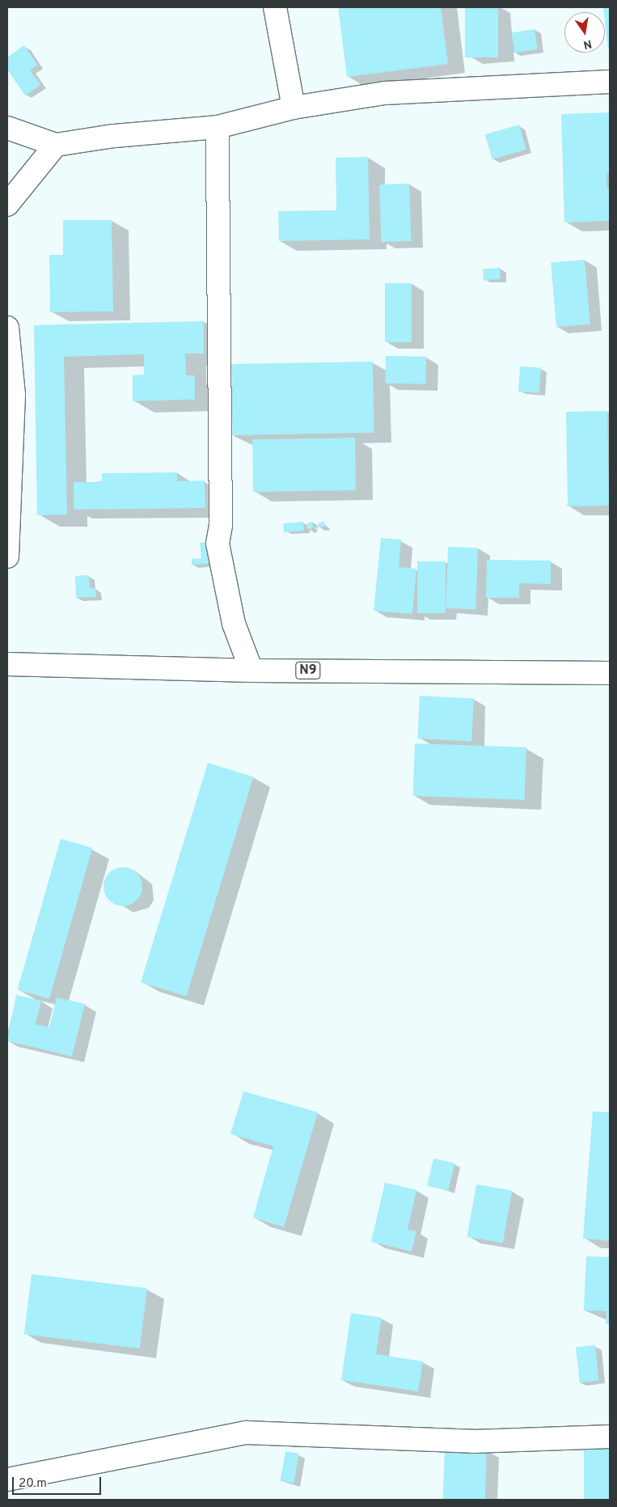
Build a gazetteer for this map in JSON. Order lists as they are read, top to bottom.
{
  "streets": {
    "main road": ["N9"]
  },
  "scale_bar": "20 m",
  "north": "bottom"
}
